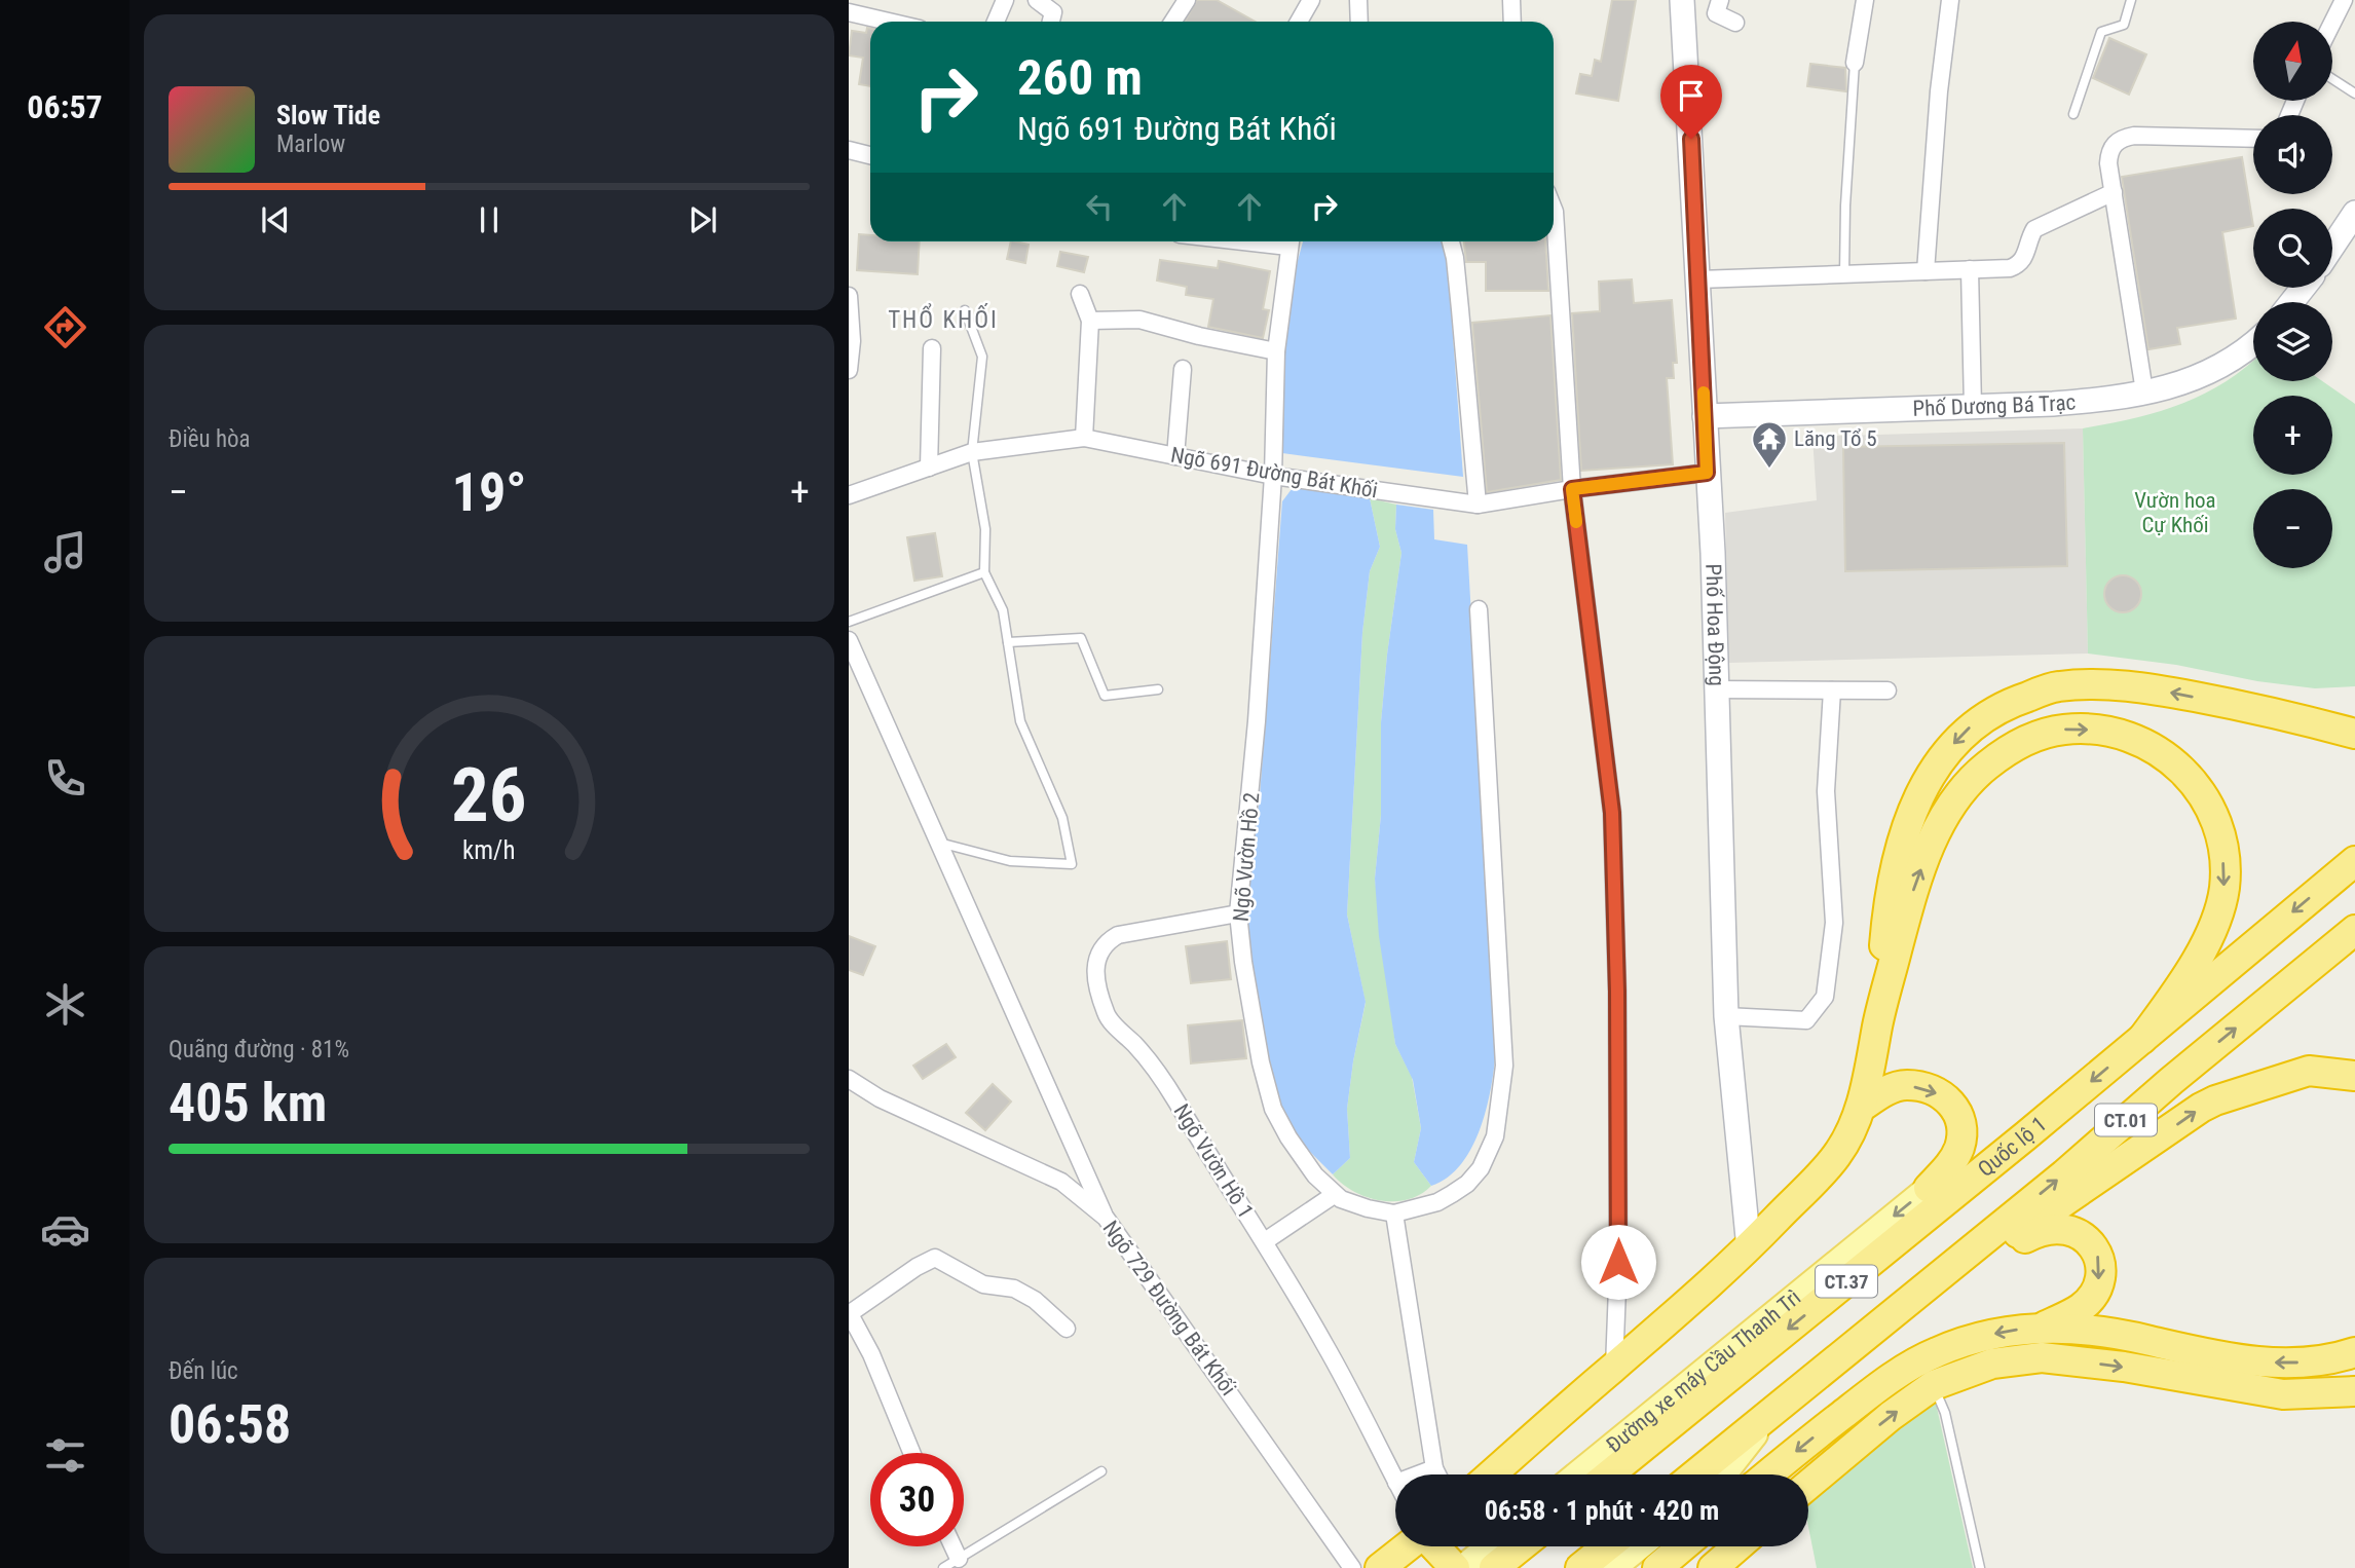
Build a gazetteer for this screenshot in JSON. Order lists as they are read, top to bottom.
{
  "streets": {
    "highway": ["CT.01", "Quốc lộ 1", "CT.37"],
    "main road": ["Đường xe máy Cầu Thanh Trì"],
    "street": [
      "Phố Dương Bá Trạc",
      "Ngõ 691 Đường Bát Khối",
      "Phố Hoa Động",
      "Ngõ Vườn Hồ 2",
      "Ngõ Vườn Hồ 1",
      "Ngõ 729 Đường Bát Khối"
    ]
  },
  "crossings": [
    ["Phố Dương Bá Trạc", "Phố Hoa Động"],
    ["Ngõ 691 Đường Bát Khối", "Phố Hoa Động"],
    ["Ngõ 691 Đường Bát Khối", "Ngõ Vườn Hồ 2"],
    ["Ngõ Vườn Hồ 2", "Ngõ Vườn Hồ 1"],
    ["Quốc lộ 1", "CT.37"],
    ["Quốc lộ 1", "Đường xe máy Cầu Thanh Trì"],
    ["CT.37", "Đường xe máy Cầu Thanh Trì"]
  ],
  "one_way": ["Đường xe máy Cầu Thanh Trì"],
  "districts": ["THỔ KHỐI"],
  "parks": ["Vườn hoa Cự Khối"],
  "places": {
    "temple": ["Lăng Tổ 5"]
  },
  "north": "top",
  "page": {
    "tabs": "06:57",
    "map_buttons": ["+", "−"],
    "turn": ["260 m", "Ngõ 691 Đường Bát Khối"],
    "song": ["Slow Tide", "Marlow"],
    "tile": [
      "Điều hòa",
      ["Quãng đường · 81%", "405 km"],
      ["Đến lúc", "06:58"]
    ],
    "heat": ["−", "19°", "+"],
    "limit": "30",
    "trip": "06:58 · 1 phút · 420 m",
    "gauge": ["26", "km/h"]
  }
}
